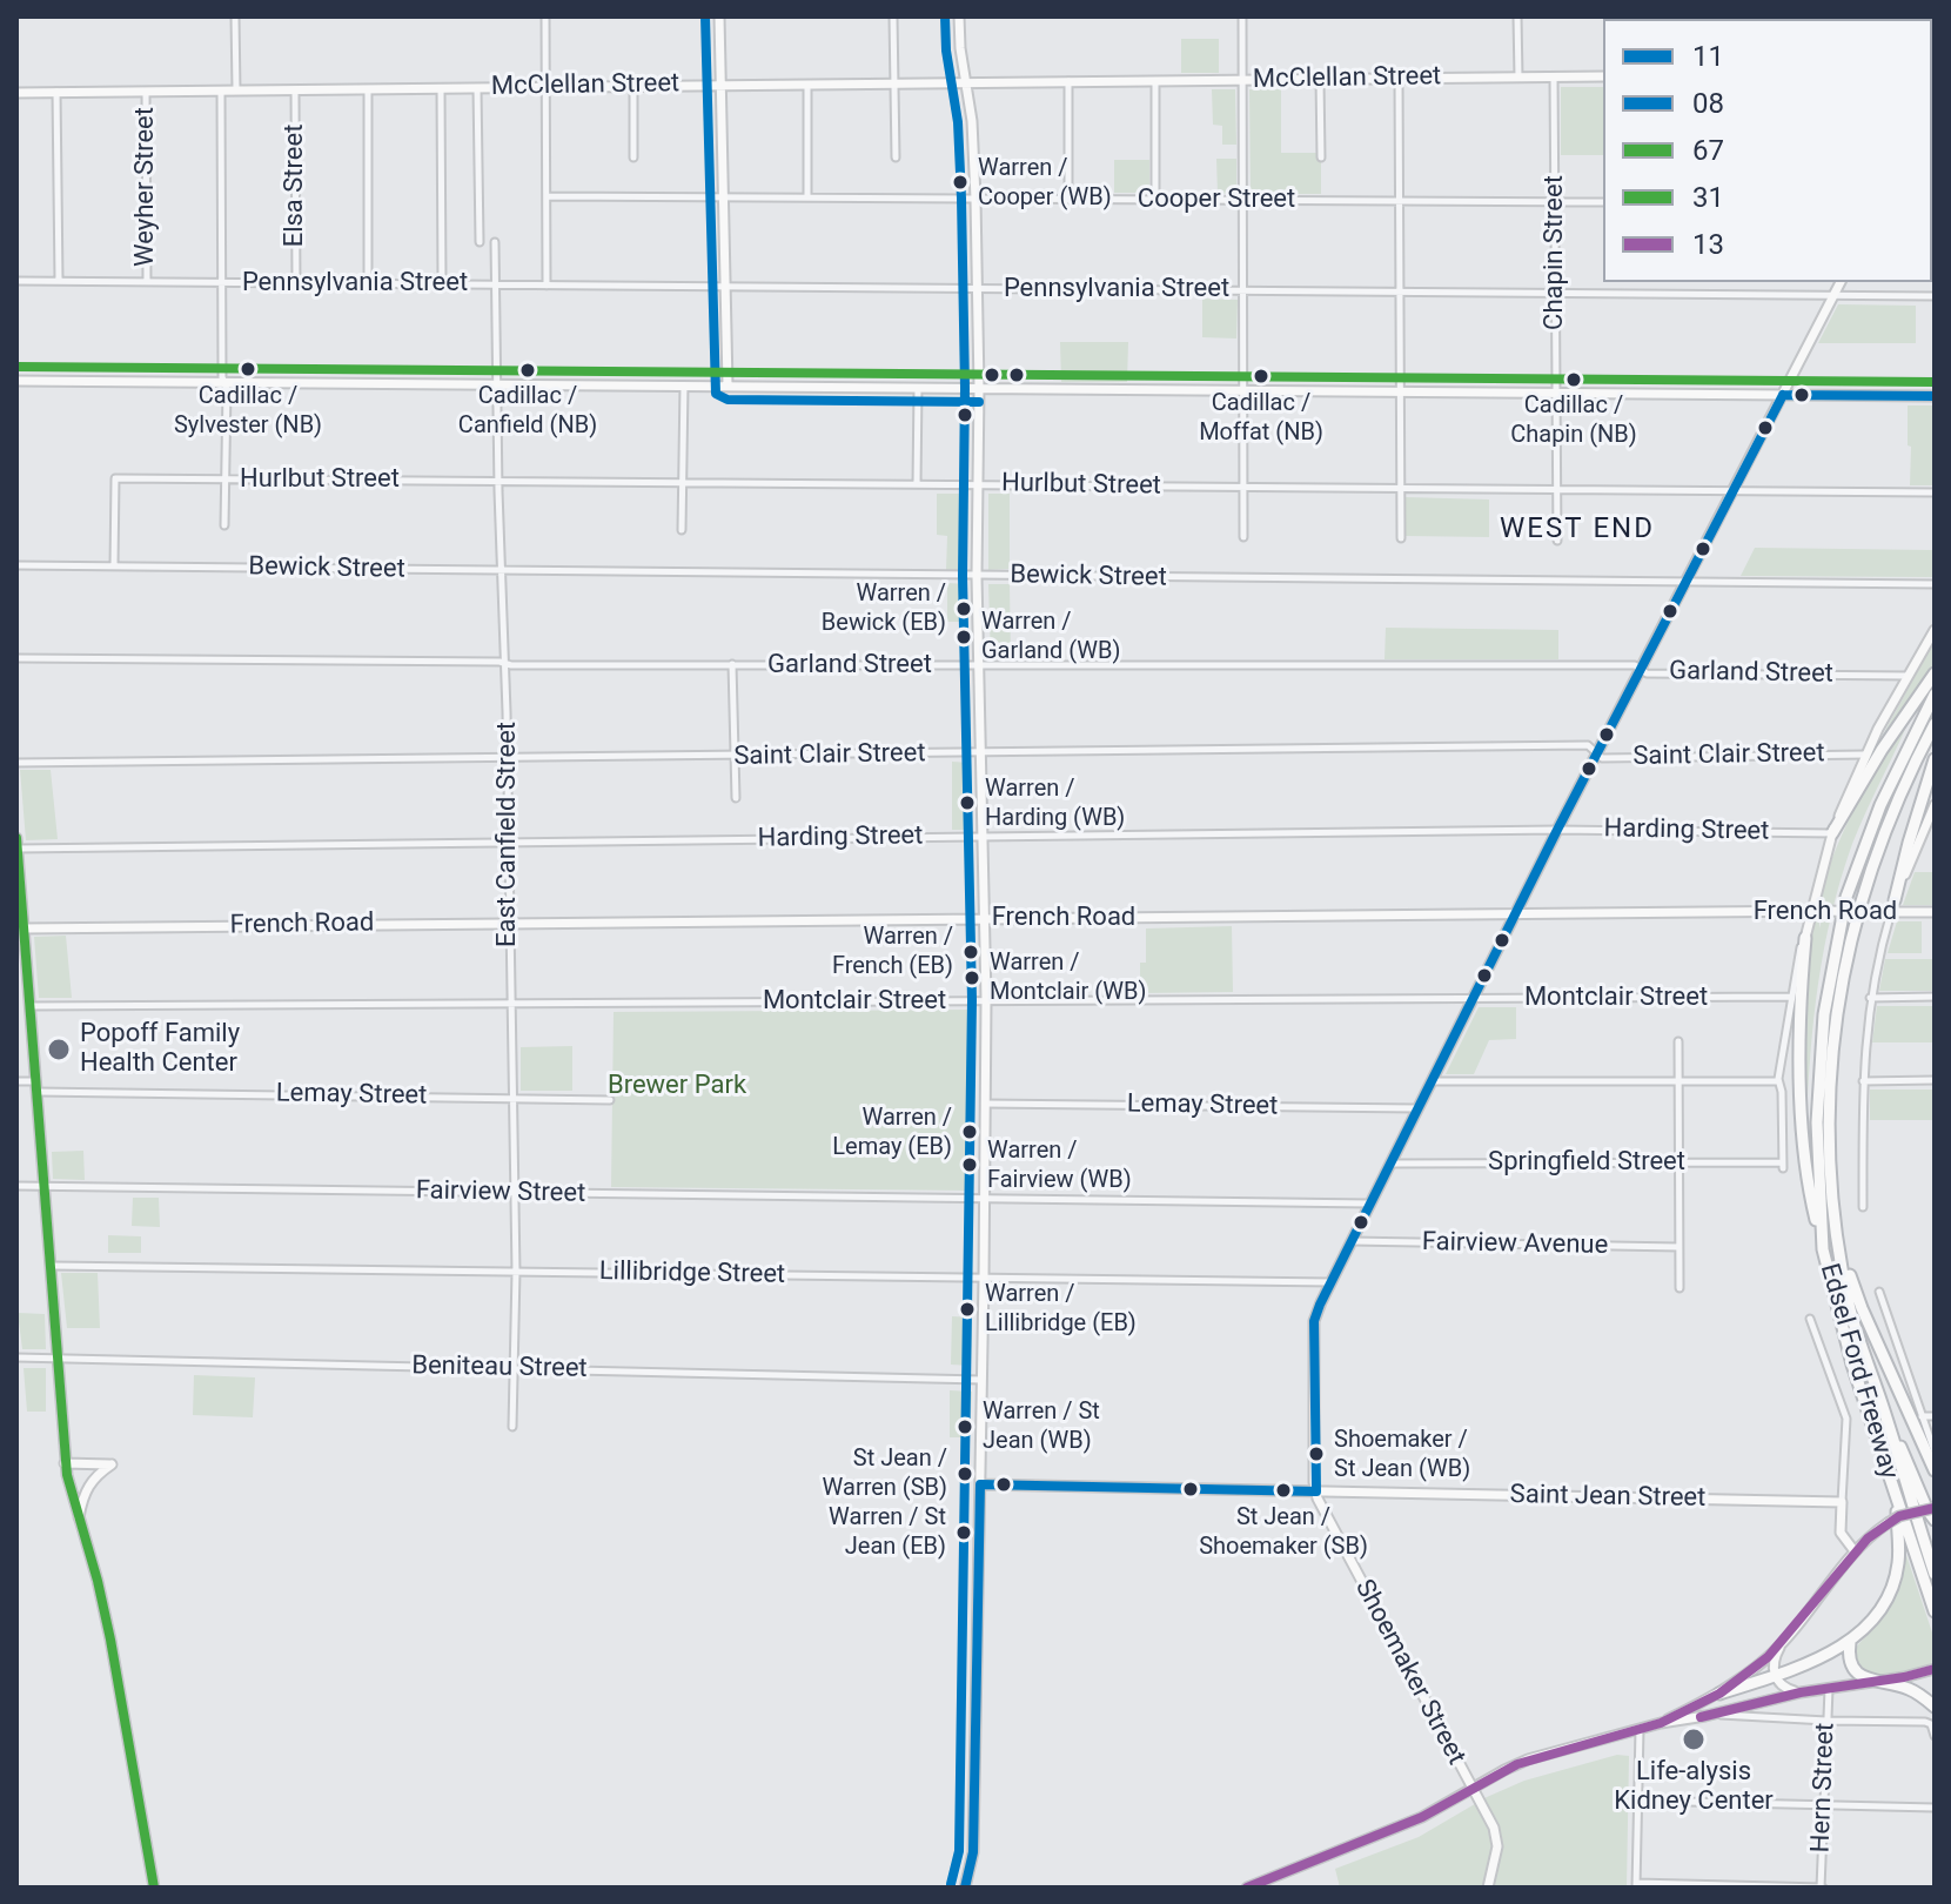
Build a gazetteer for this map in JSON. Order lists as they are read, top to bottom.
{
  "streets": {
    "highway": ["Edsel Ford Freeway"],
    "street": [
      "McClellan Street",
      "Elsa Street",
      "Weyher Street",
      "Cooper Street",
      "Chapin Street",
      "Pennsylvania Street",
      "Hurlbut Street",
      "Bewick Street",
      "Garland Street",
      "Saint Clair Street",
      "Harding Street",
      "East Canfield Street",
      "French Road",
      "Montclair Street",
      "Lemay Street",
      "Springfield Street",
      "Fairview Street",
      "Fairview Avenue",
      "Lillibridge Street",
      "Beniteau Street",
      "Saint Jean Street",
      "Shoemaker Street",
      "Hern Street"
    ]
  },
  "crossings": [
    ["McClellan Street", "Elsa Street"],
    ["McClellan Street", "Weyher Street"],
    ["McClellan Street", "Chapin Street"],
    ["Elsa Street", "Pennsylvania Street"],
    ["Weyher Street", "Pennsylvania Street"],
    ["Cooper Street", "Chapin Street"],
    ["Chapin Street", "Pennsylvania Street"],
    ["Chapin Street", "Hurlbut Street"],
    ["Pennsylvania Street", "East Canfield Street"],
    ["Pennsylvania Street", "Shoemaker Street"],
    ["Hurlbut Street", "Bewick Street"],
    ["Hurlbut Street", "East Canfield Street"],
    ["Hurlbut Street", "Shoemaker Street"],
    ["Bewick Street", "East Canfield Street"],
    ["Bewick Street", "Shoemaker Street"],
    ["Garland Street", "East Canfield Street"],
    ["Garland Street", "Shoemaker Street"],
    ["Saint Clair Street", "East Canfield Street"],
    ["Saint Clair Street", "Shoemaker Street"],
    ["Harding Street", "East Canfield Street"],
    ["Harding Street", "Shoemaker Street"],
    ["East Canfield Street", "French Road"],
    ["East Canfield Street", "Montclair Street"],
    ["East Canfield Street", "Lemay Street"],
    ["East Canfield Street", "Fairview Street"],
    ["East Canfield Street", "Lillibridge Street"],
    ["East Canfield Street", "Beniteau Street"],
    ["French Road", "Shoemaker Street"],
    ["Montclair Street", "Shoemaker Street"],
    ["Lemay Street", "Shoemaker Street"],
    ["Springfield Street", "Shoemaker Street"],
    ["Fairview Avenue", "Shoemaker Street"],
    ["Lillibridge Street", "Shoemaker Street"],
    ["Saint Jean Street", "Shoemaker Street"]
  ],
  "districts": ["WEST END"],
  "parks": ["Brewer Park"],
  "places": [
    "Warren / Cooper (WB)",
    "Cadillac / Sylvester (NB)",
    "Cadillac / Canfield (NB)",
    "Cadillac / Moffat (NB)",
    "Cadillac / Chapin (NB)",
    "Warren / Bewick (EB)",
    "Warren / Garland (WB)",
    "Warren / Harding (WB)",
    "Warren / French (EB)",
    "Warren / Montclair (WB)",
    "Popoff Family Health Center",
    "Warren / Lemay (EB)",
    "Warren / Fairview (WB)",
    "Warren / Lillibridge (EB)",
    "Warren / St Jean (WB)",
    "Shoemaker / St Jean (WB)",
    "St Jean / Warren (SB)",
    "St Jean / Shoemaker (SB)",
    "Warren / St Jean (EB)",
    "Life-alysis Kidney Center"
  ],
  "lines": [
    "transit line 08",
    "transit line 67",
    "transit line 11",
    "transit line 31",
    "transit line 13"
  ],
  "legend": [
    "11",
    "08",
    "67",
    "31",
    "13"
  ]
}
